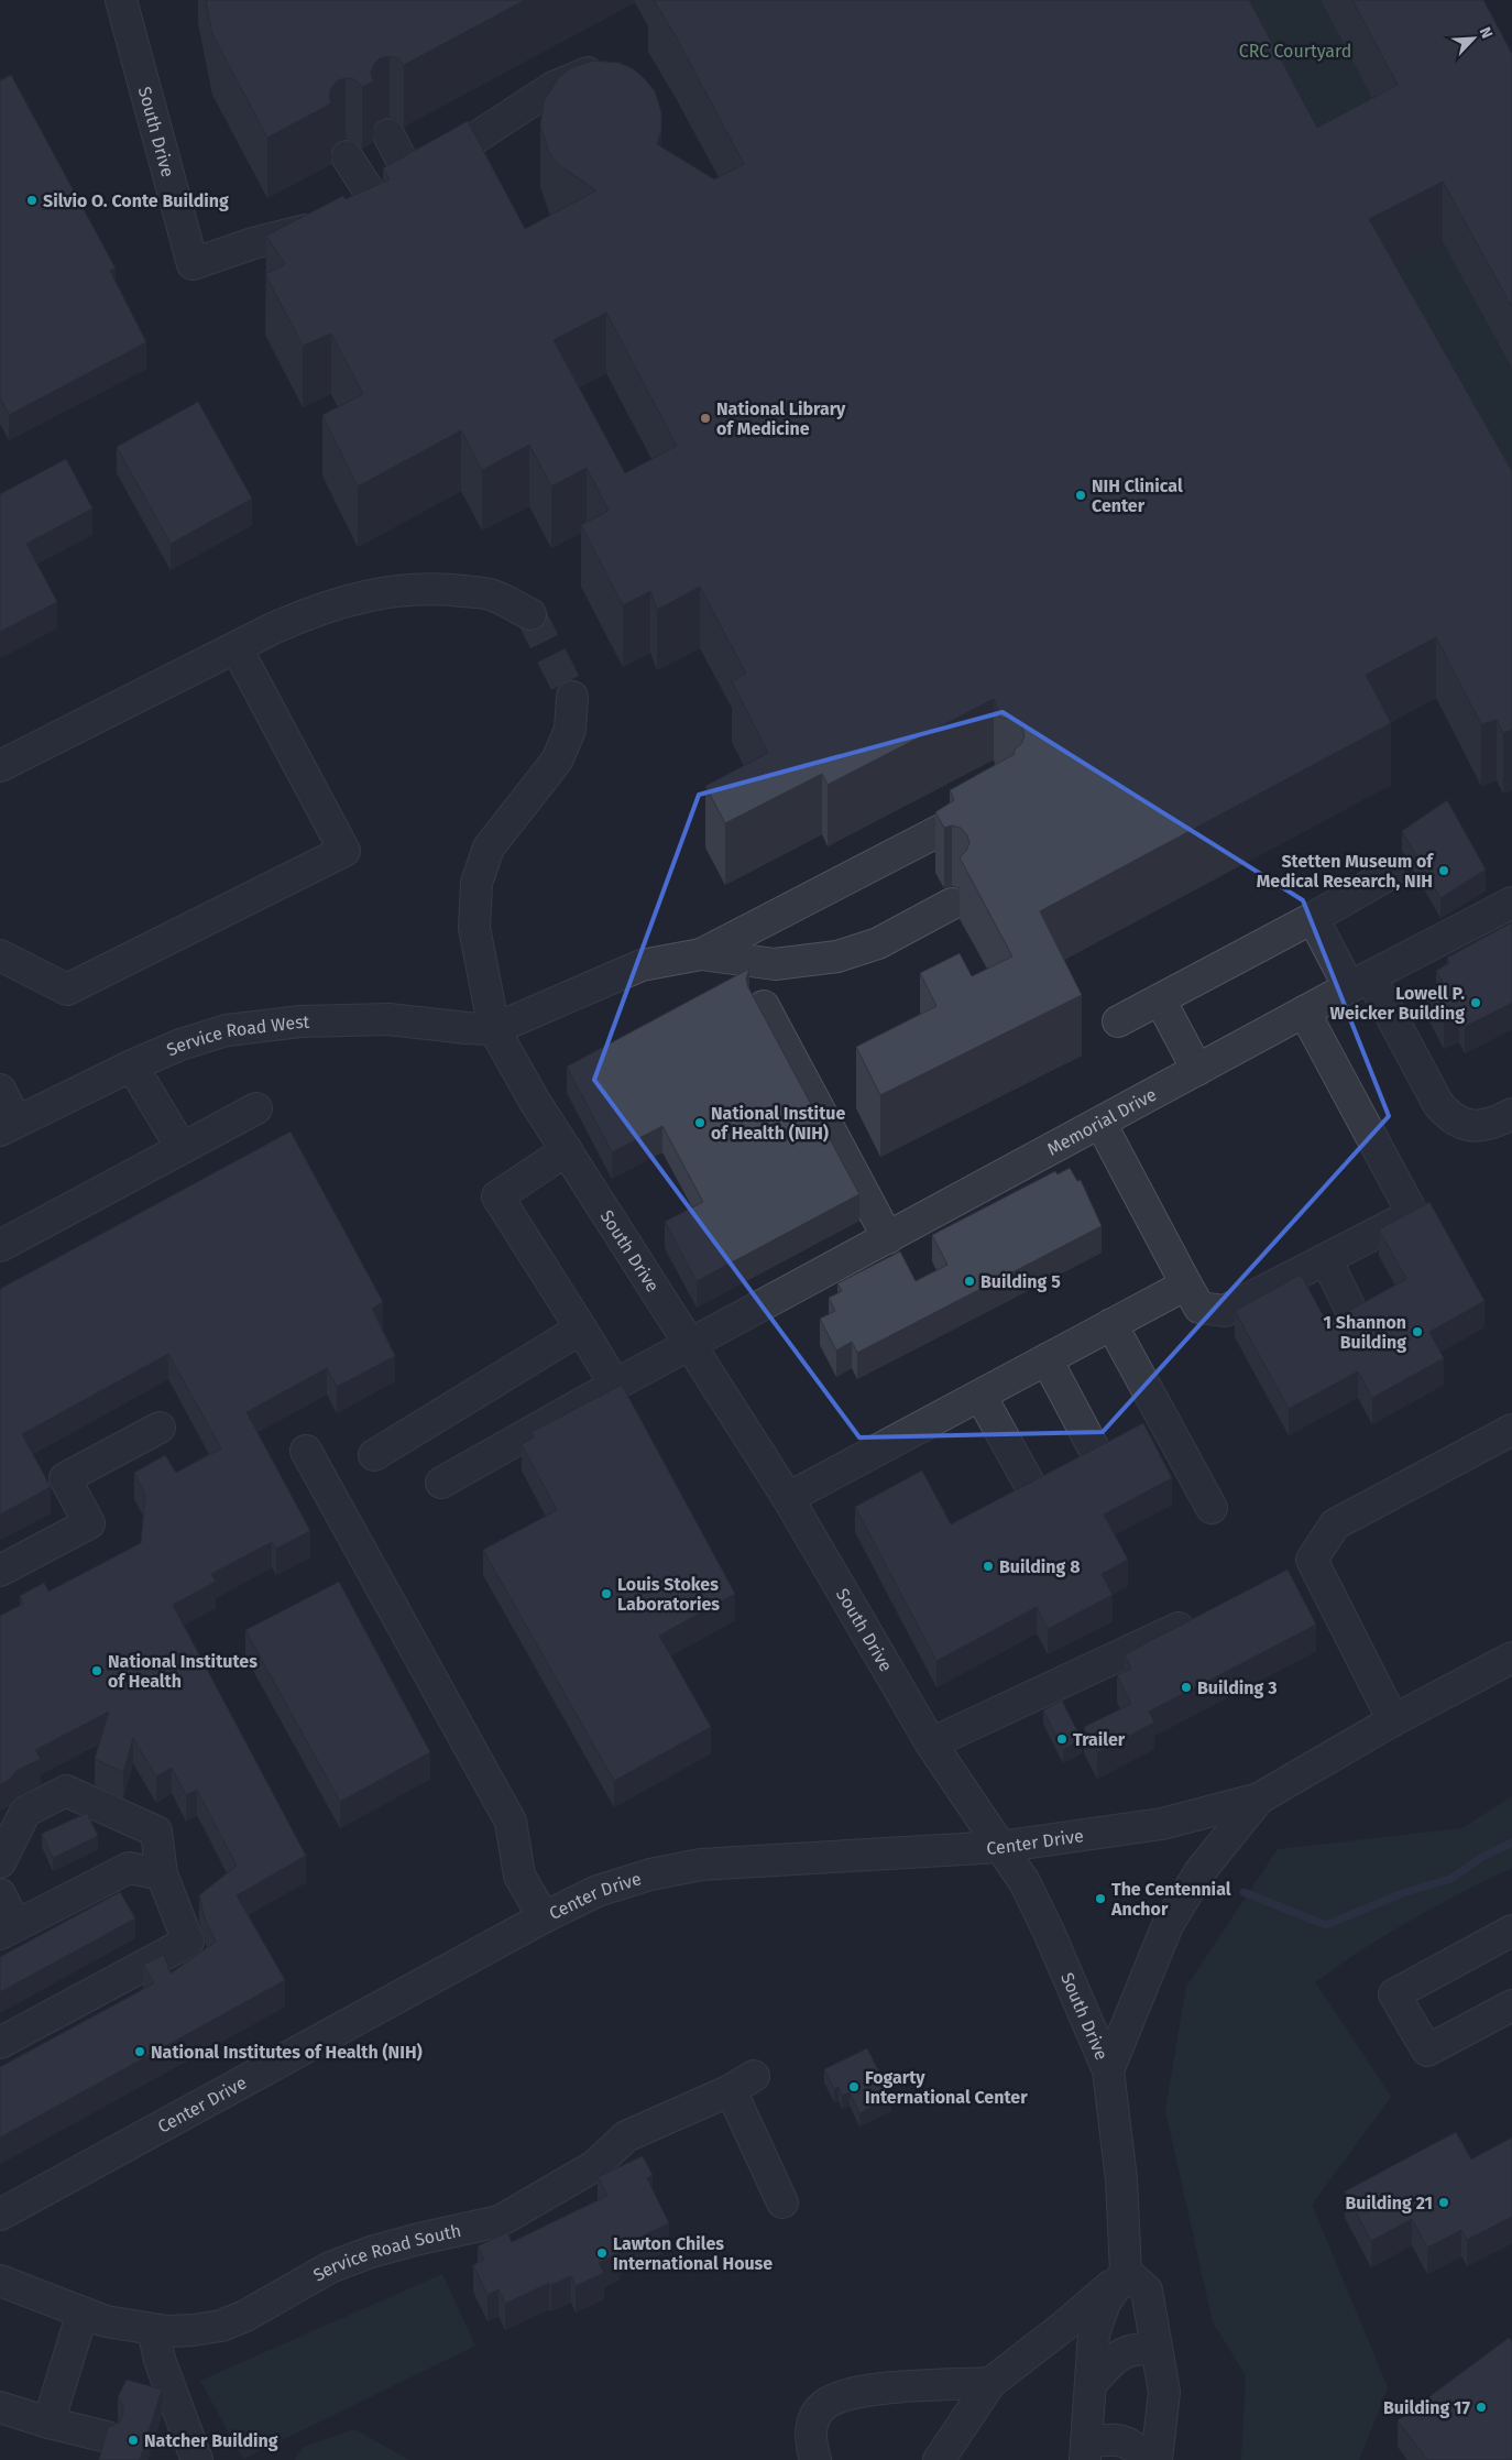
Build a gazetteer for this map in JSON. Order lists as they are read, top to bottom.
{
  "streets": {
    "street": [
      "South Drive",
      "Service Road West",
      "Memorial Drive",
      "Center Drive",
      "Service Road South"
    ]
  },
  "crossings": [
    ["South Drive", "Service Road West"],
    ["South Drive", "Memorial Drive"],
    ["South Drive", "Center Drive"]
  ],
  "parks": ["CRC Courtyard"],
  "places": [
    "Silvio O. Conte Building",
    "National Library of Medicine",
    "NIH Clinical Center",
    "Stetten Museum of Medical Research, NIH",
    "Lowell P. Weicker Building",
    "National Institue of Health (NIH)",
    "Building 5",
    "1 Shannon Building",
    "Building 8",
    "Louis Stokes Laboratories",
    "National Institutes of Health",
    "Building 3",
    "Trailer",
    "The Centennial Anchor",
    "National Institutes of Health (NIH)",
    "Fogarty International Center",
    "Building 21",
    "Lawton Chiles International House",
    "Building 17",
    "Natcher Building"
  ],
  "north": "top right"
}
